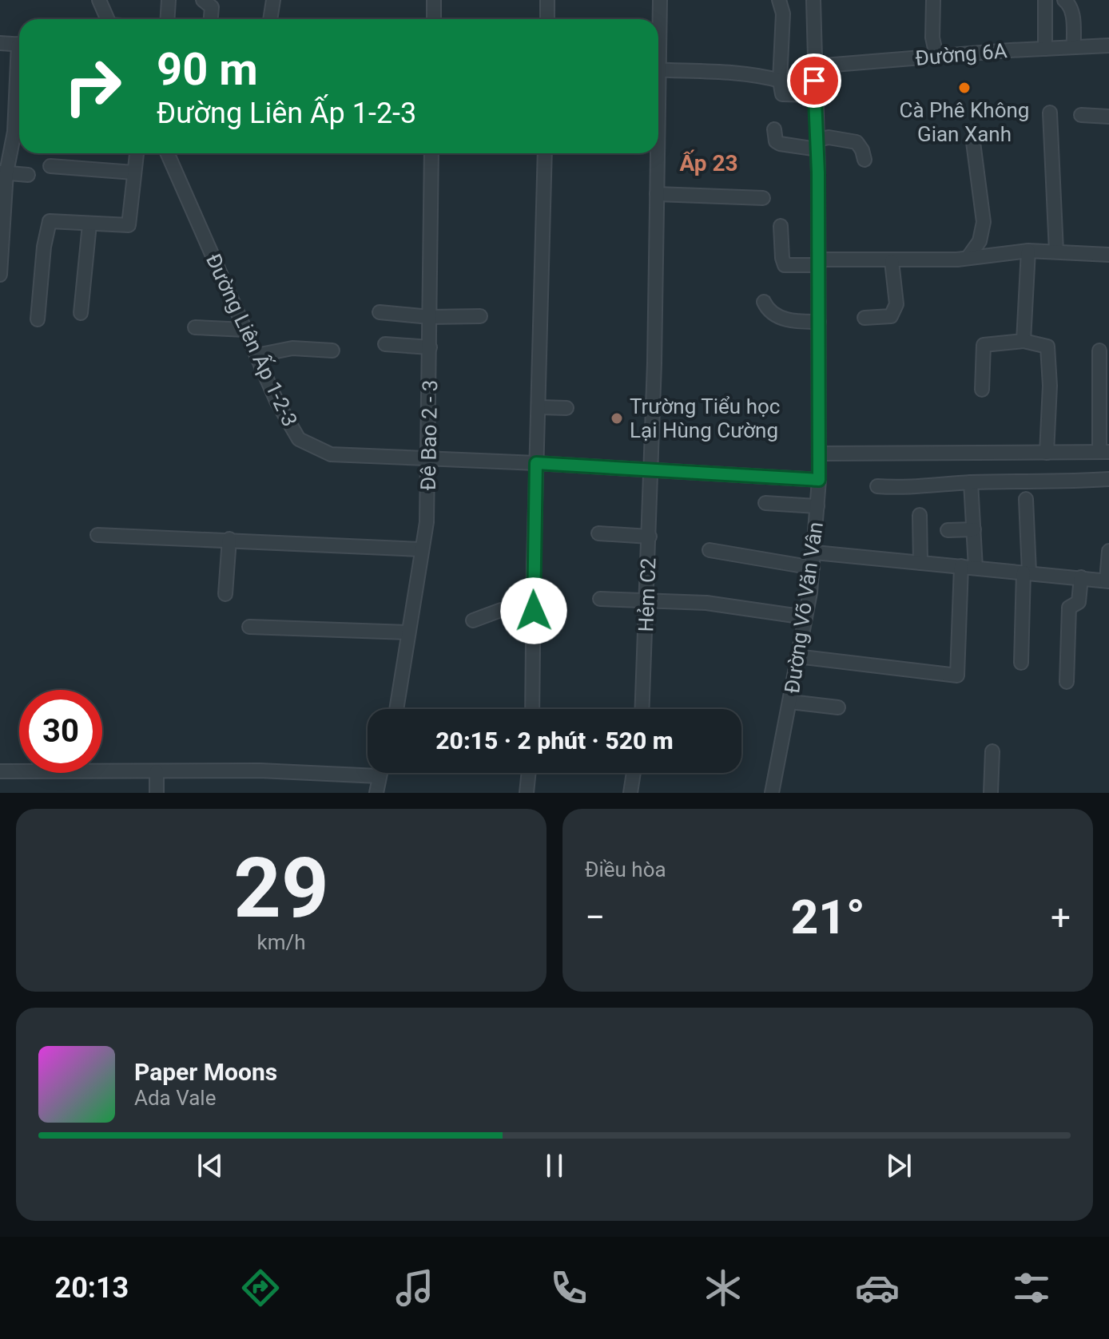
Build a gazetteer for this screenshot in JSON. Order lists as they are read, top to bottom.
{
  "streets": {
    "street": [
      "Đường 6A",
      "Đường Liên Ấp 1-2-3",
      "Đê Bao 2 - 3",
      "Hẻm C2",
      "Đường Võ Văn Vân"
    ]
  },
  "crossings": [
    ["Đường 6A", "Đường Võ Văn Vân"],
    ["Đường Liên Ấp 1-2-3", "Đê Bao 2 - 3"],
    ["Đường Liên Ấp 1-2-3", "Hẻm C2"],
    ["Đường Liên Ấp 1-2-3", "Đường Võ Văn Vân"]
  ],
  "districts": ["Ấp 23"],
  "places": ["Cà Phê Không Gian Xanh", "Trường Tiểu học Lại Hùng Cường"],
  "page": {
    "turn": ["90 m", "Đường Liên Ấp 1-2-3"],
    "limit": "30",
    "trip": "20:15 · 2 phút · 520 m",
    "tile": [
      ["29", "km/h"],
      "Điều hòa"
    ],
    "heat": ["−", "21°", "+"],
    "song": ["Paper Moons", "Ada Vale"],
    "tabs": "20:13"
  }
}
